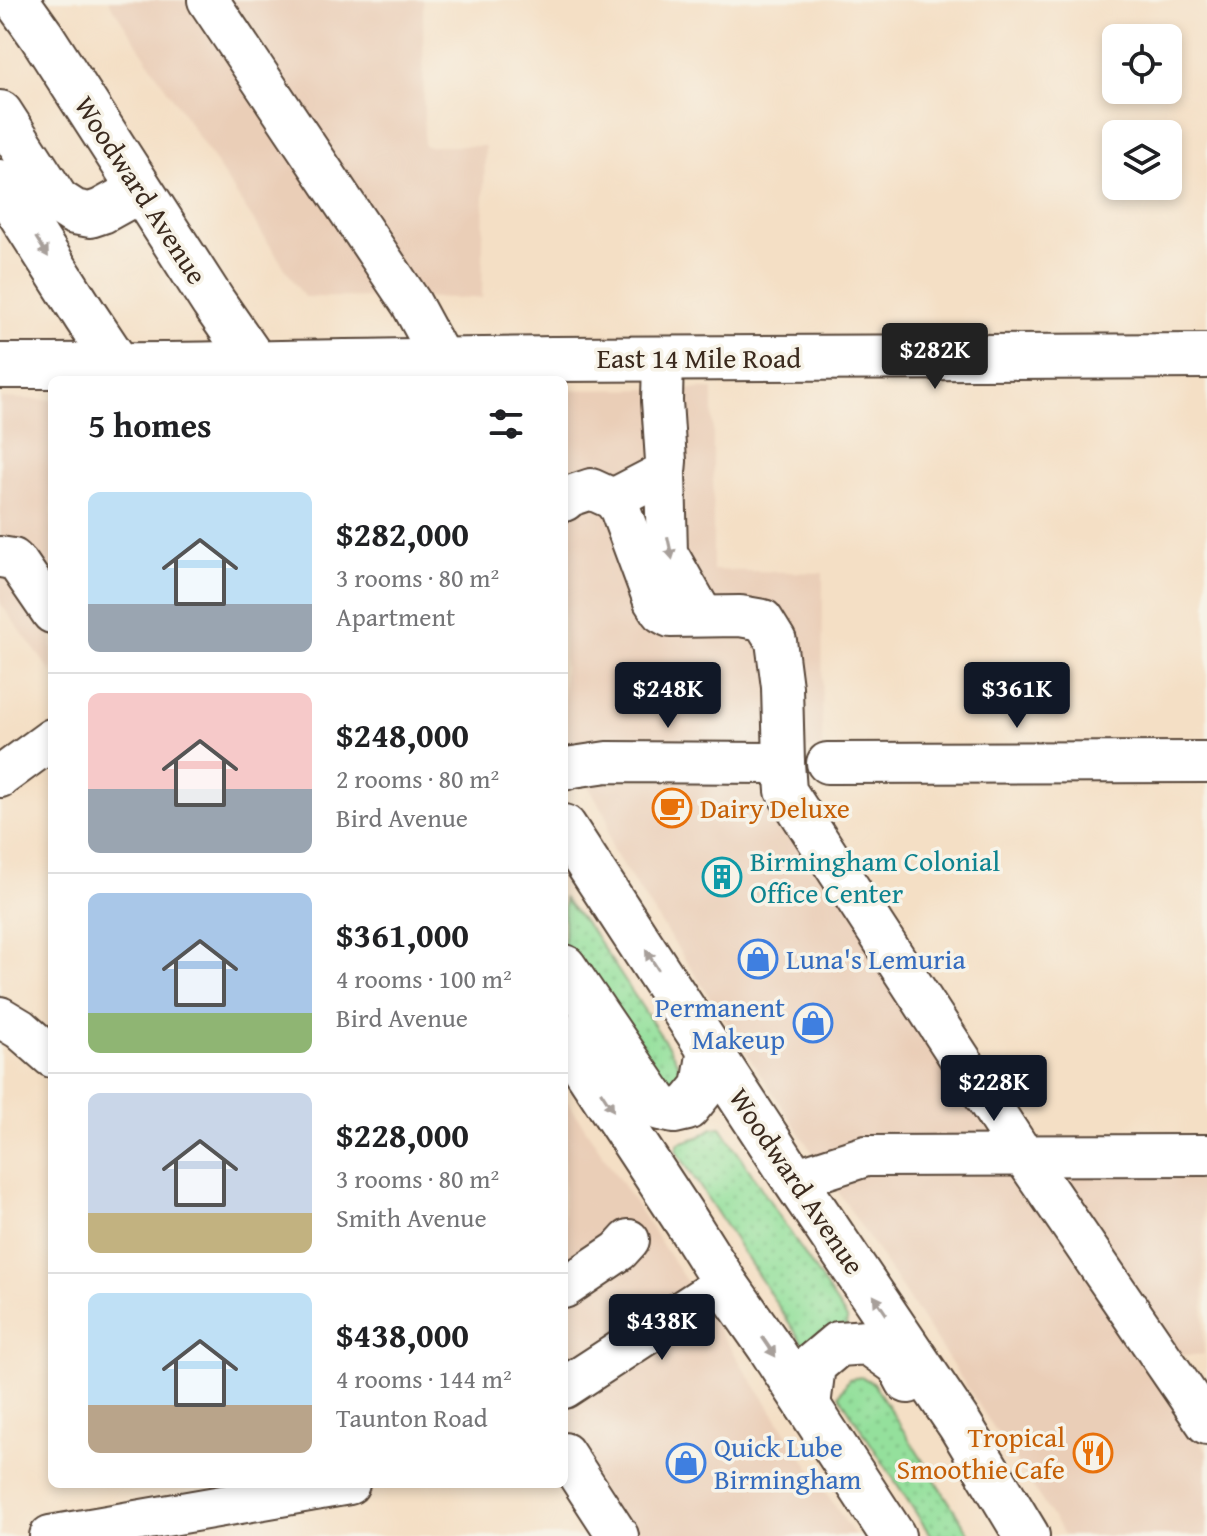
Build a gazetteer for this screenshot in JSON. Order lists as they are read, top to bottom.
{
  "streets": {
    "main road": ["Woodward Avenue", "East 14 Mile Road"]
  },
  "crossings": [
    ["Woodward Avenue", "East 14 Mile Road"]
  ],
  "places": {
    "cafe": ["Dairy Deluxe"],
    "building": ["Birmingham Colonial Office Center"],
    "shop": ["Luna's Lemuria", "Permanent Makeup", "Quick Lube Birmingham"],
    "restaurant": ["Tropical Smoothie Cafe"]
  },
  "page": {
    "price": [
      "$282K",
      "$248K",
      "$361K",
      "$228K",
      "$438K"
    ],
    "heading": "5 homes",
    "list": [
      {
        "name": "$282,000",
        "note": "3 rooms · 80 m² · Apartment"
      },
      {
        "name": "$248,000",
        "note": "2 rooms · 80 m² · Bird Avenue"
      },
      {
        "name": "$361,000",
        "note": "4 rooms · 100 m² · Bird Avenue"
      },
      {
        "name": "$228,000",
        "note": "3 rooms · 80 m² · Smith Avenue"
      },
      {
        "name": "$438,000",
        "note": "4 rooms · 144 m² · Taunton Road"
      }
    ]
  }
}
